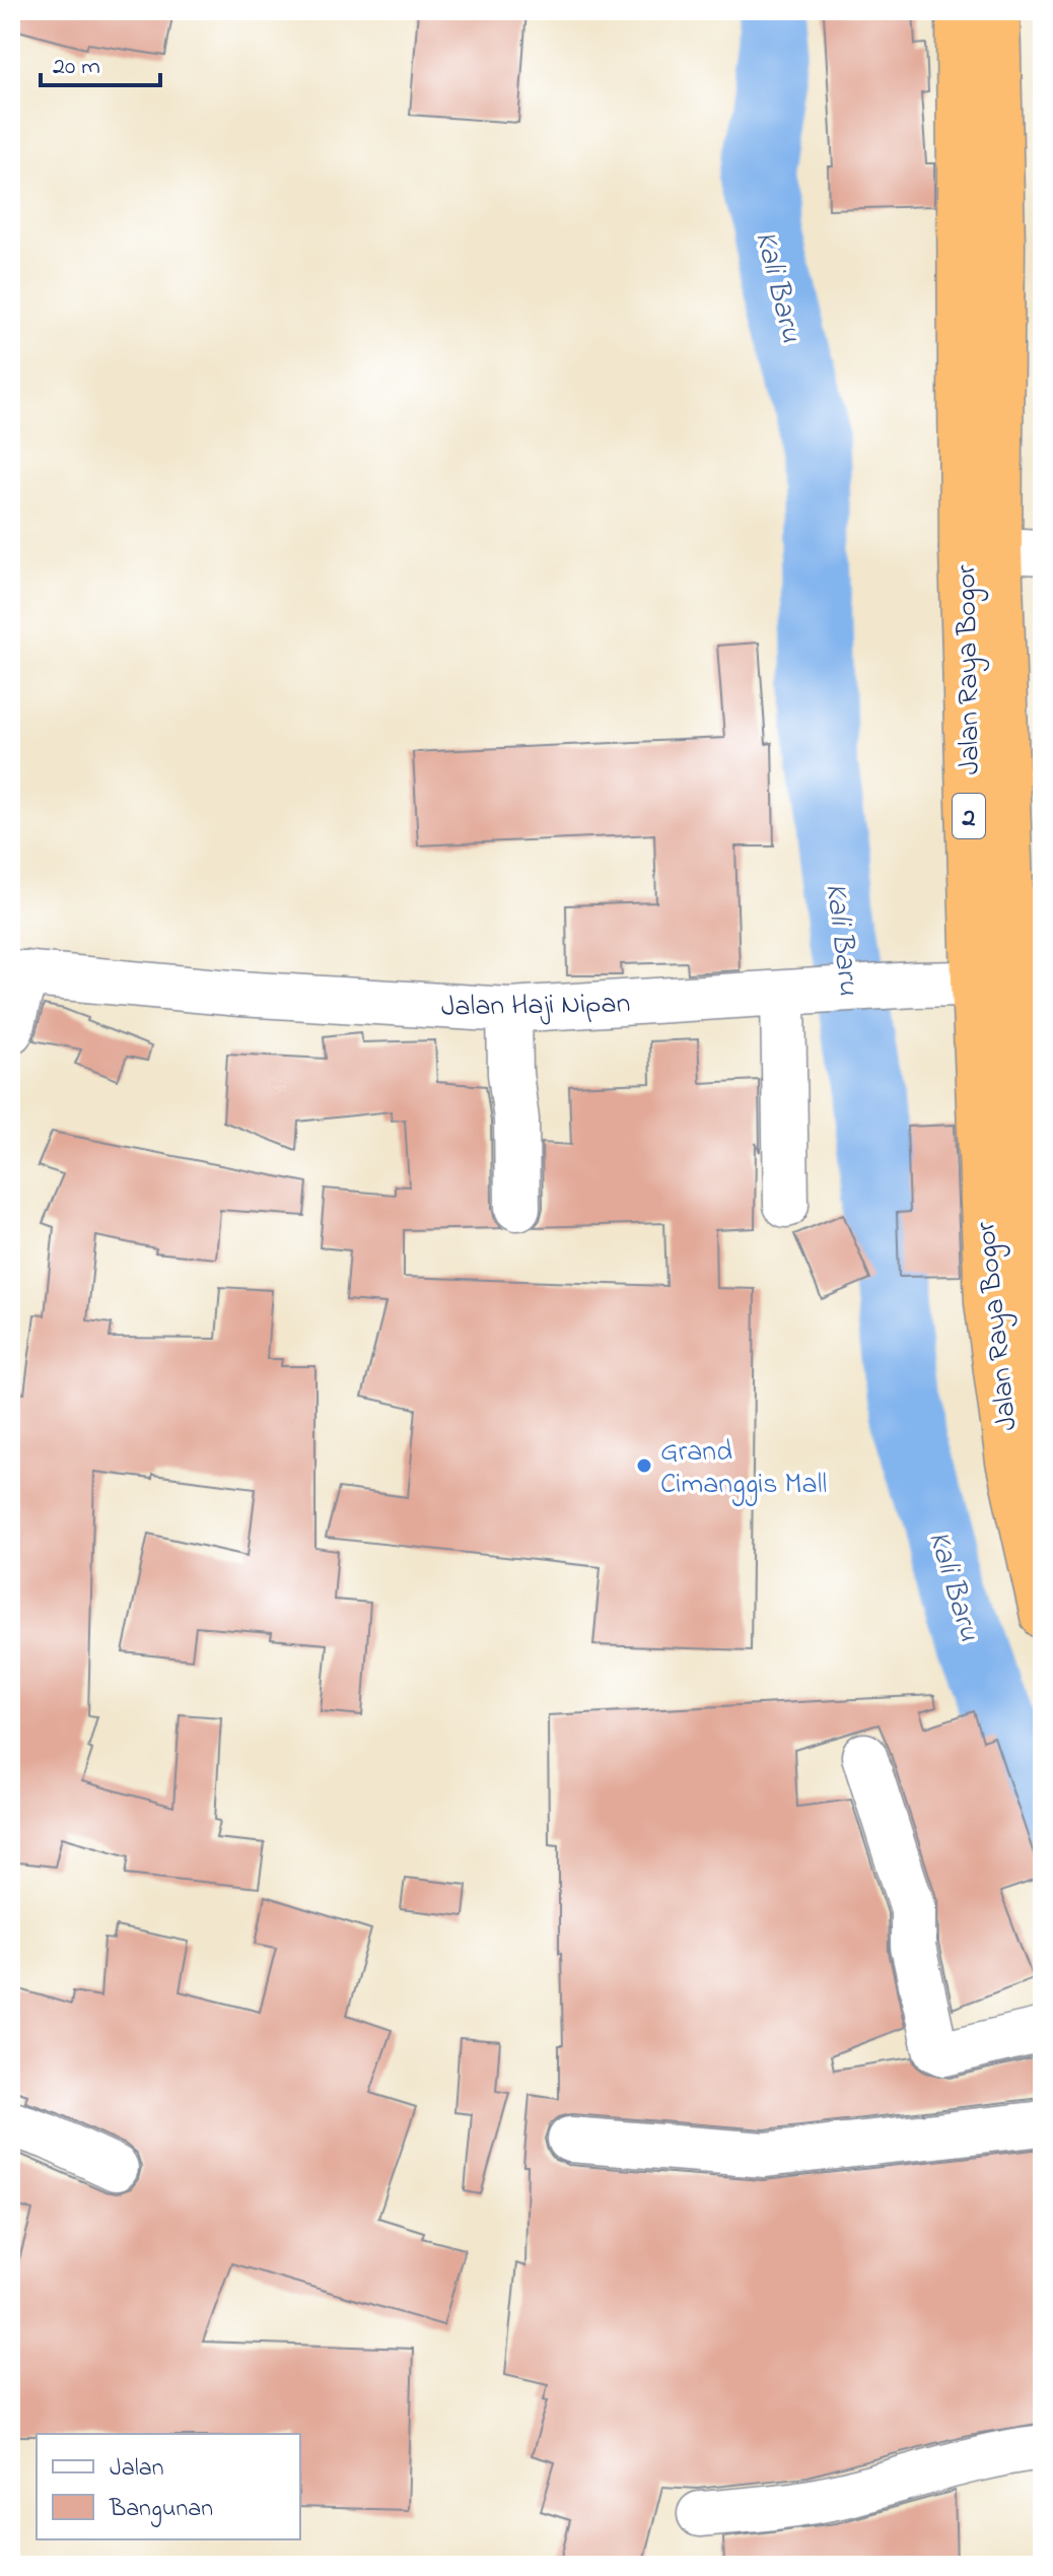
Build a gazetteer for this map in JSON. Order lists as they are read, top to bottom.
{
  "streets": {
    "highway": ["Jalan Raya Bogor", "2"],
    "street": ["Jalan Haji Nipan"]
  },
  "crossings": [
    ["Jalan Raya Bogor", "Jalan Haji Nipan"]
  ],
  "water": ["Kali Baru"],
  "places": ["Grand Cimanggis Mall"],
  "legend": ["Jalan", "Bangunan"],
  "scale_bar": "20 m"
}
